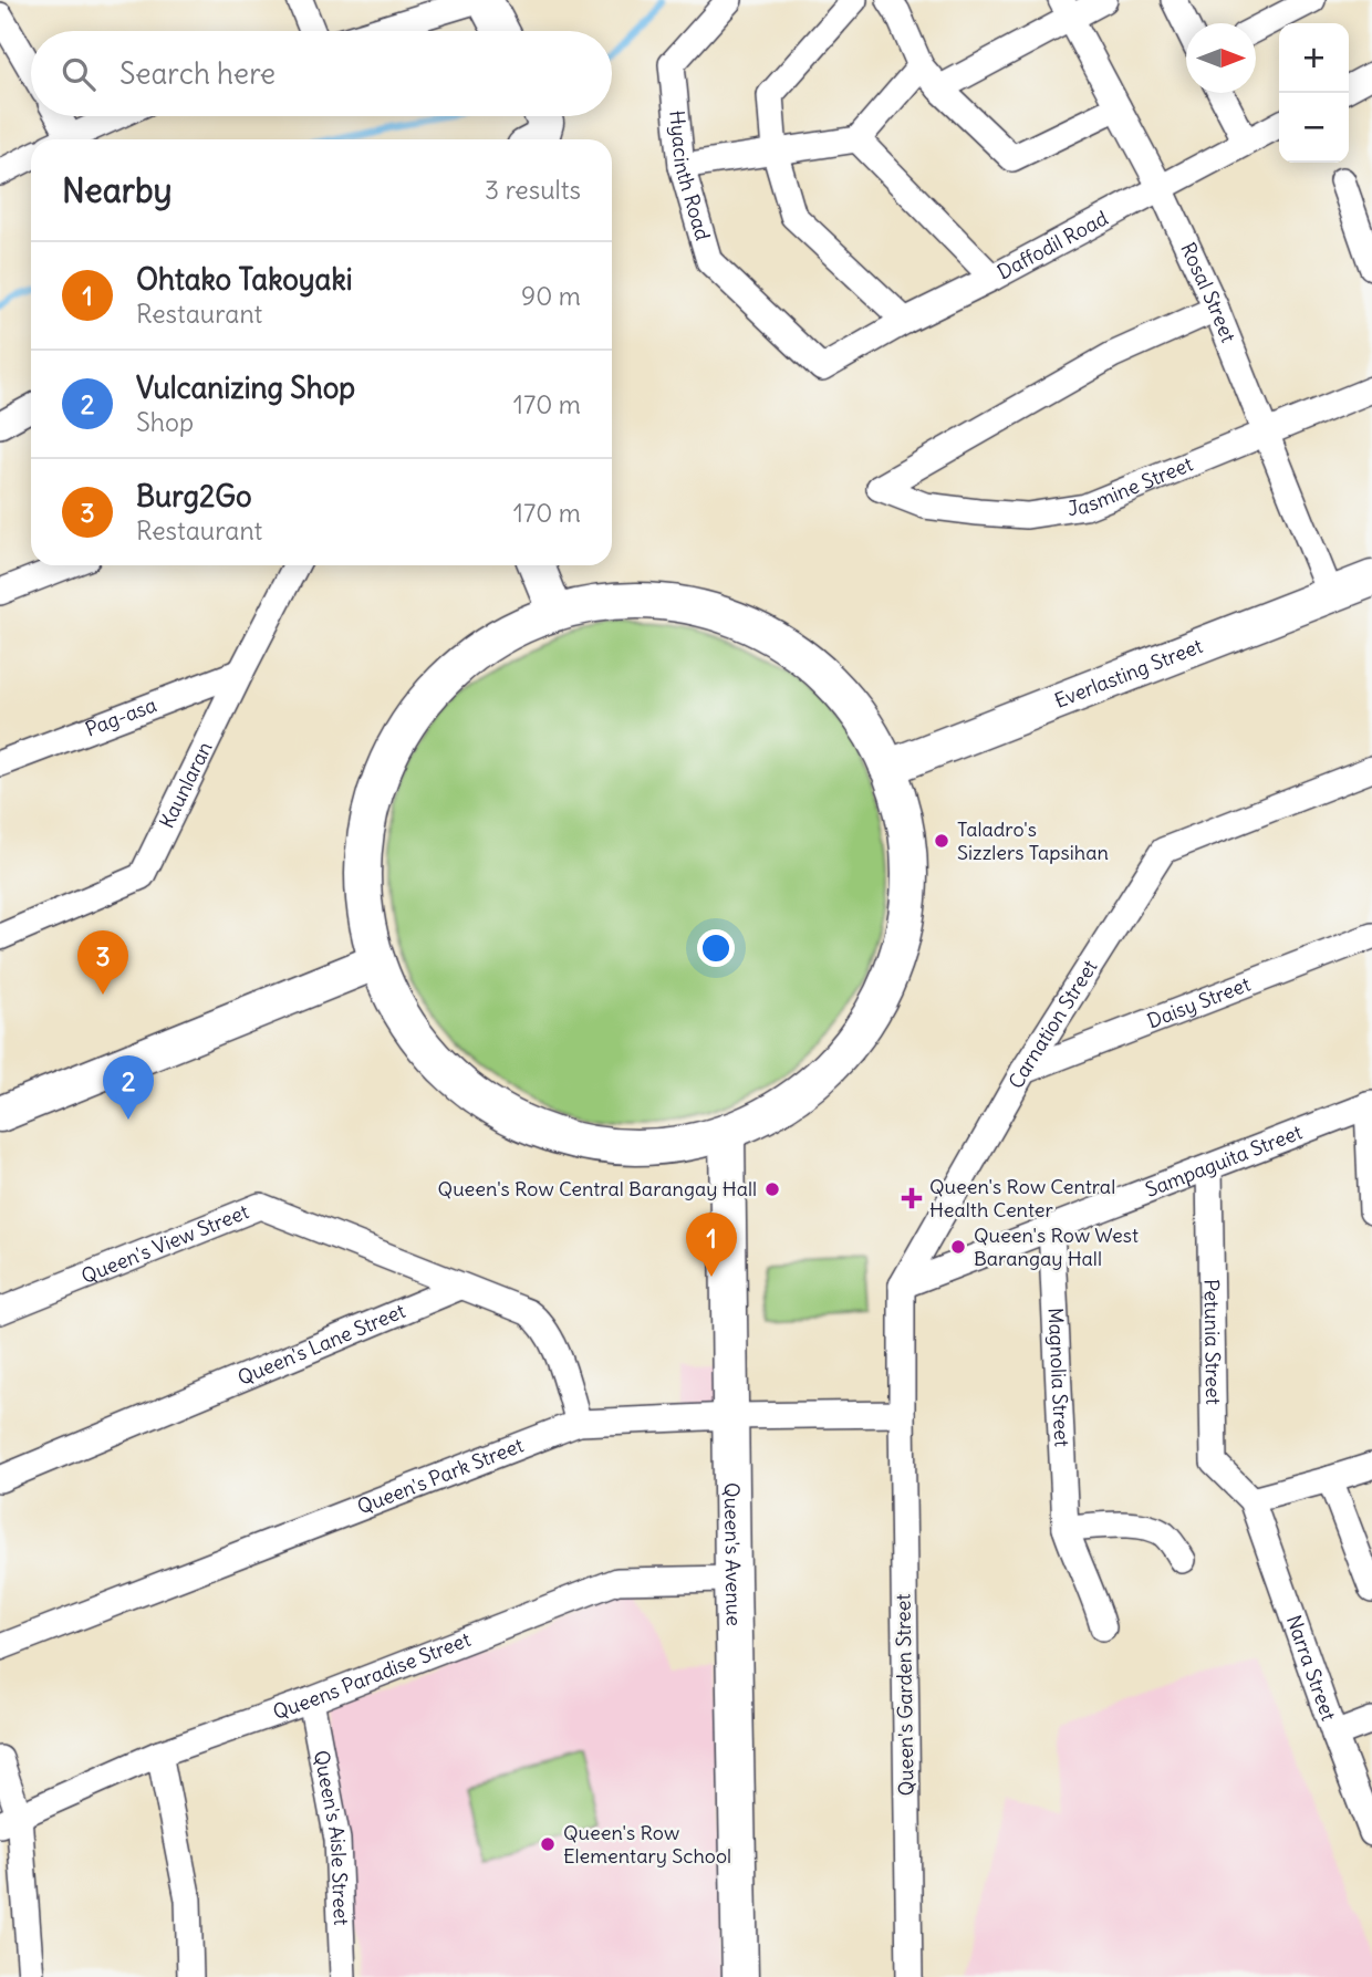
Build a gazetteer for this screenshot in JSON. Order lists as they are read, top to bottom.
{
  "streets": {
    "street": [
      "Hyacinth Road",
      "Daffodil Road",
      "Rosal Street",
      "Jasmine Street",
      "Everlasting Street",
      "Pag-asa",
      "Kaunlaran",
      "Daisy Street",
      "Carnation Street",
      "Sampaguita Street",
      "Queen's View Street",
      "Petunia Street",
      "Queen's Lane Street",
      "Magnolia Street",
      "Queen's Park Street",
      "Queen's Avenue",
      "Narra Street",
      "Queens Paradise Street",
      "Queen's Garden Street",
      "Queen's Aisle Street"
    ]
  },
  "crossings": [
    ["Hyacinth Road", "Daffodil Road"],
    ["Daffodil Road", "Rosal Street"],
    ["Rosal Street", "Jasmine Street"],
    ["Rosal Street", "Everlasting Street"],
    ["Pag-asa", "Kaunlaran"],
    ["Daisy Street", "Carnation Street"],
    ["Carnation Street", "Sampaguita Street"],
    ["Carnation Street", "Queen's Park Street"],
    ["Carnation Street", "Queen's Garden Street"],
    ["Sampaguita Street", "Petunia Street"],
    ["Sampaguita Street", "Magnolia Street"],
    ["Queen's View Street", "Queen's Lane Street"],
    ["Petunia Street", "Narra Street"],
    ["Queen's Park Street", "Queen's Avenue"],
    ["Queen's Park Street", "Queen's Garden Street"],
    ["Queen's Avenue", "Queens Paradise Street"],
    ["Queens Paradise Street", "Queen's Aisle Street"]
  ],
  "places": {
    "other": [
      "Taladro's Sizzlers Tapsihan",
      "Queen's Row Central Barangay Hall",
      "Queen's Row West Barangay Hall",
      "Queen's Row Elementary School"
    ],
    "health": ["Queen's Row Central Health Center"]
  },
  "north": "right",
  "page": {
    "map_buttons": ["+", "−"],
    "search": "Search here",
    "heading": ["Nearby", "3 results"],
    "list": [
      {
        "mark": "1",
        "name": "Ohtako Takoyaki",
        "note": "Restaurant",
        "value": "90 m"
      },
      {
        "mark": "2",
        "name": "Vulcanizing Shop",
        "note": "Shop",
        "value": "170 m"
      },
      {
        "mark": "3",
        "name": "Burg2Go",
        "note": "Restaurant",
        "value": "170 m"
      }
    ],
    "pins": ["3", "2", "1"]
  }
}
